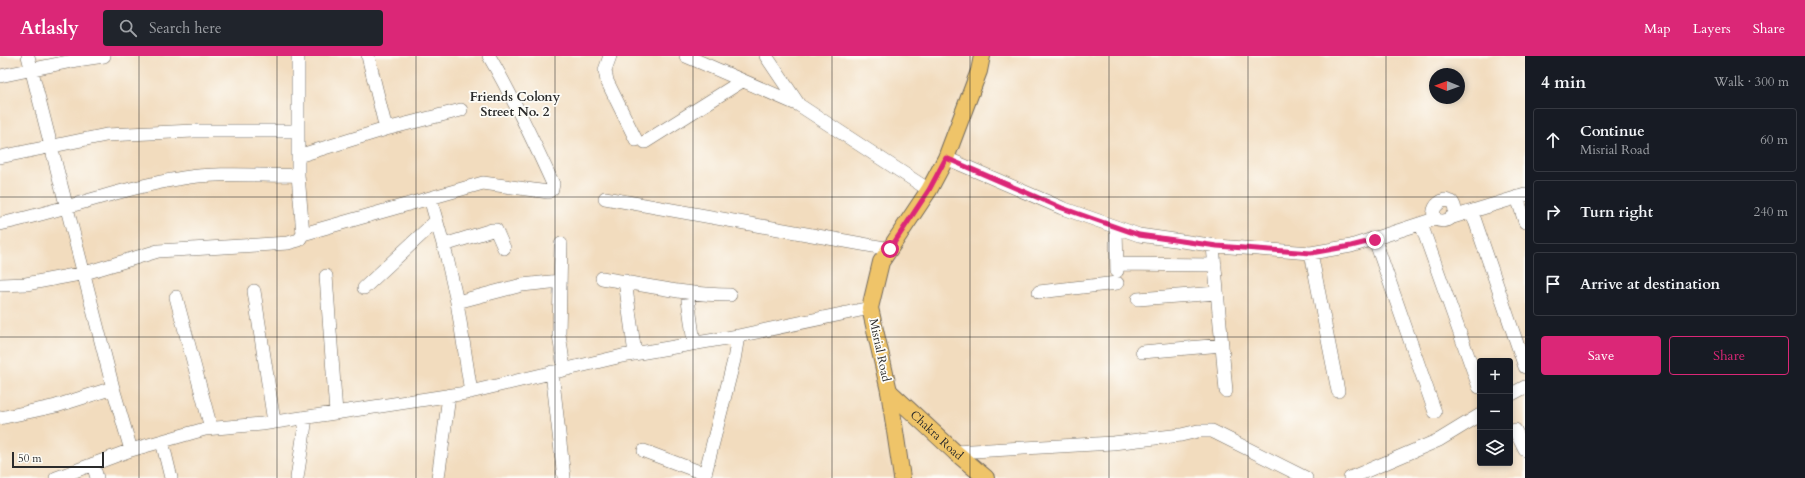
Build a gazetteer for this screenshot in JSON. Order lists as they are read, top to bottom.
{
  "streets": {
    "main road": ["Misrial Road", "Chakra Road"]
  },
  "crossings": [
    ["Misrial Road", "Chakra Road"]
  ],
  "districts": ["Friends Colony Street No. 2"],
  "scale_bar": "50 m",
  "north": "left",
  "page": {
    "header": "Atlasly",
    "search": "Search here",
    "nav": ["Map", "Layers", "Share"],
    "heading": ["4 min", "Walk · 300 m"],
    "list": [
      ["Continue", "Misrial Road", "60 m"],
      ["Turn right", "240 m"],
      "Arrive at destination"
    ],
    "buttons": ["Save", "Share"],
    "map_buttons": ["+", "−"],
    "scale": "50 m"
  }
}
